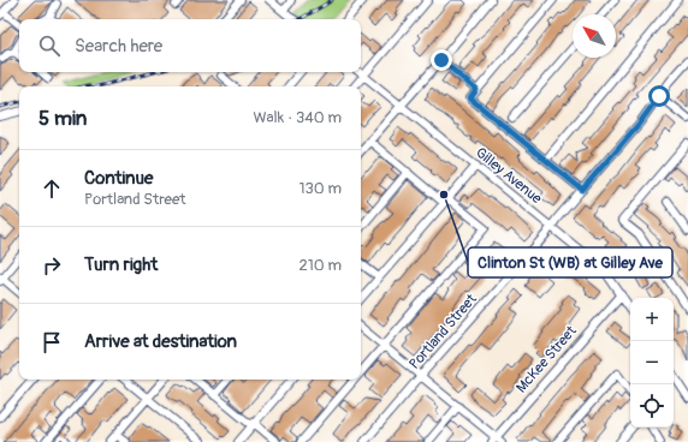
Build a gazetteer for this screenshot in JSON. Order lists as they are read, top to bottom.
{
  "streets": {
    "street": ["Gilley Avenue", "Portland Street", "McKee Street"]
  },
  "crossings": [
    ["Gilley Avenue", "Portland Street"],
    ["Gilley Avenue", "McKee Street"]
  ],
  "places": ["Clinton St (WB) at Gilley Ave"],
  "north": "top left",
  "page": {
    "search": "Search here",
    "heading": ["5 min", "Walk · 340 m"],
    "list": [
      ["Continue", "Portland Street", "130 m"],
      ["Turn right", "210 m"],
      "Arrive at destination"
    ],
    "map_buttons": ["+", "−"]
  }
}
